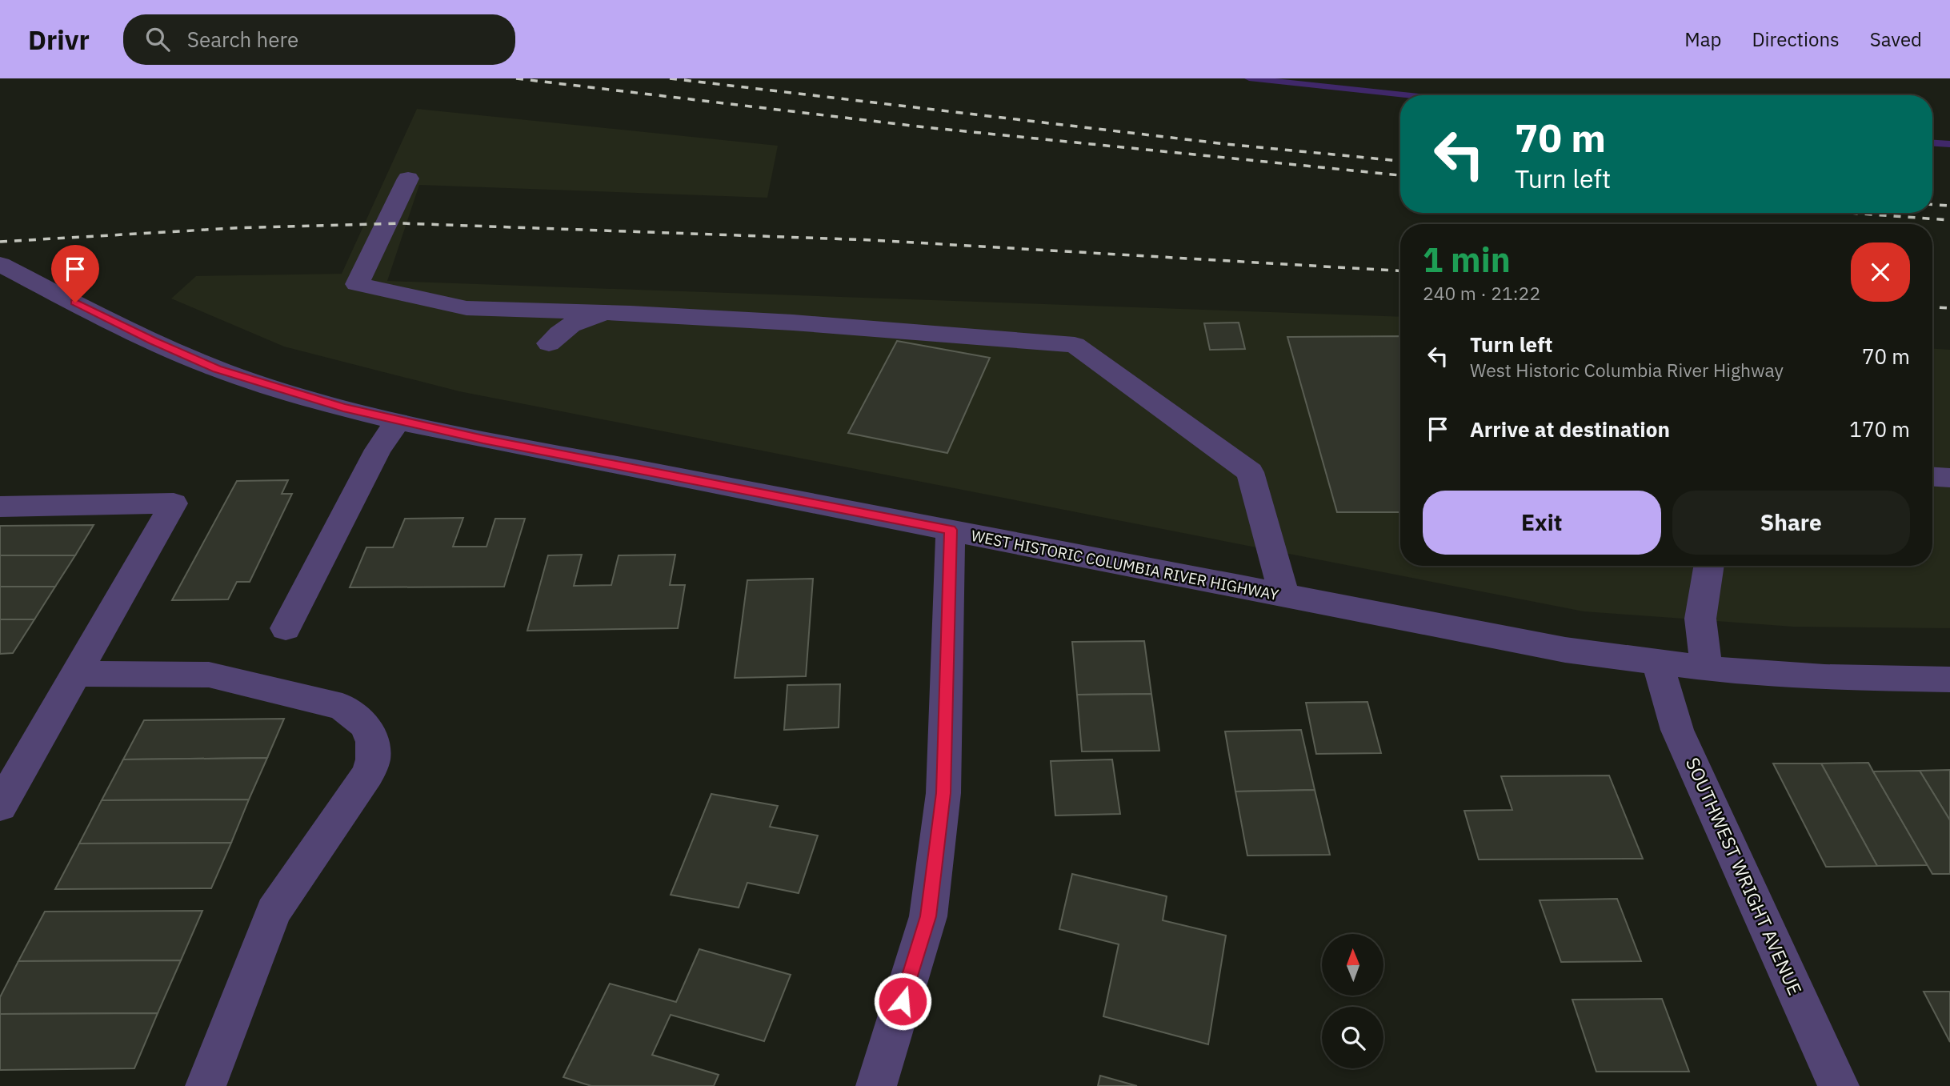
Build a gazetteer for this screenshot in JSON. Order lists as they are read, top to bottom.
{
  "streets": {
    "street": ["WEST HISTORIC COLUMBIA RIVER HIGHWAY", "SOUTHWEST WRIGHT AVENUE"]
  },
  "crossings": [
    ["WEST HISTORIC COLUMBIA RIVER HIGHWAY", "SOUTHWEST WRIGHT AVENUE"]
  ],
  "north": "top",
  "page": {
    "header": "Drivr",
    "search": "Search here",
    "nav": ["Map", "Directions", "Saved"],
    "turn": ["70 m", "Turn left"],
    "heading": ["1 min", "240 m · 21:22"],
    "list": [
      {
        "name": "Turn left",
        "note": "West Historic Columbia River Highway",
        "value": "70 m"
      },
      {
        "name": "Arrive at destination",
        "value": "170 m"
      }
    ],
    "buttons": ["Exit", "Share"]
  }
}
